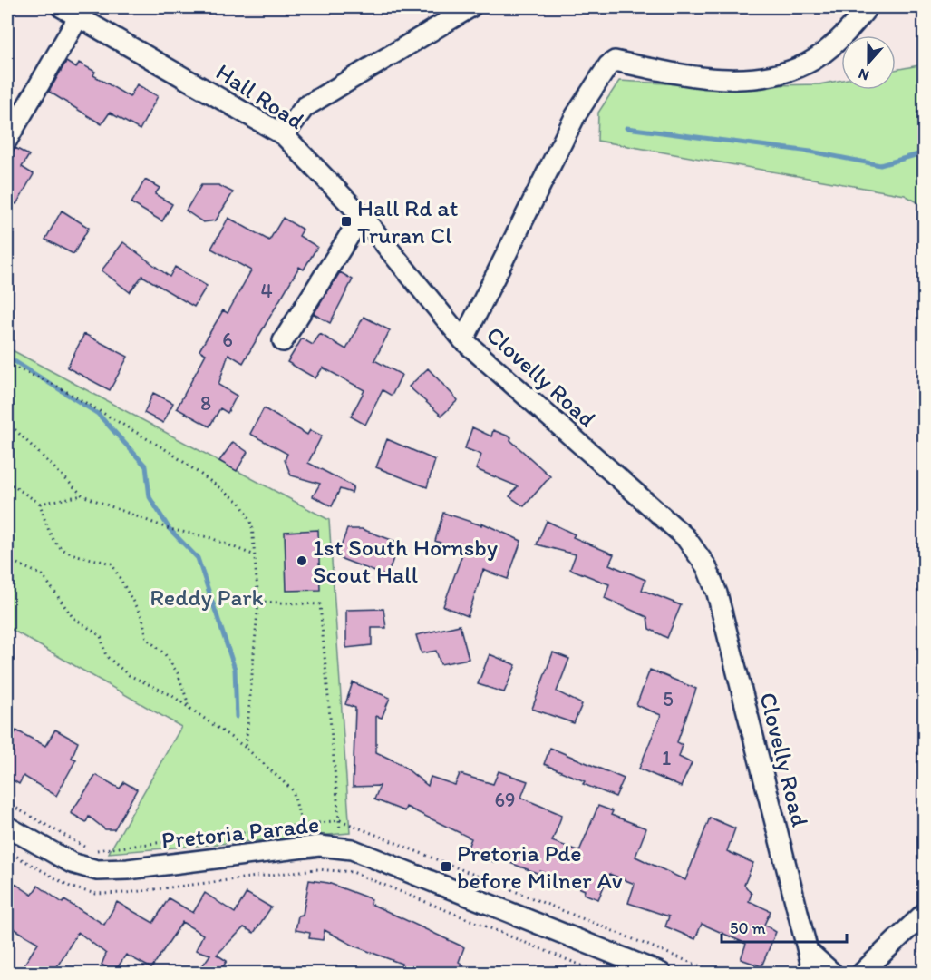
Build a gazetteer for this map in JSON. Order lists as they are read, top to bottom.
{
  "streets": {
    "street": ["Hall Road", "Clovelly Road", "Pretoria Parade"]
  },
  "crossings": [
    ["Hall Road", "Clovelly Road"]
  ],
  "parks": ["Reddy Park"],
  "places": {
    "transit": ["Hall Rd at Truran Cl", "Pretoria Pde before Milner Av"],
    "other": ["1st South Hornsby Scout Hall"]
  },
  "house_numbers": [
    "4",
    "6",
    "8",
    "5",
    "1",
    "69"
  ],
  "scale_bar": "50 m",
  "north": "bottom"
}
